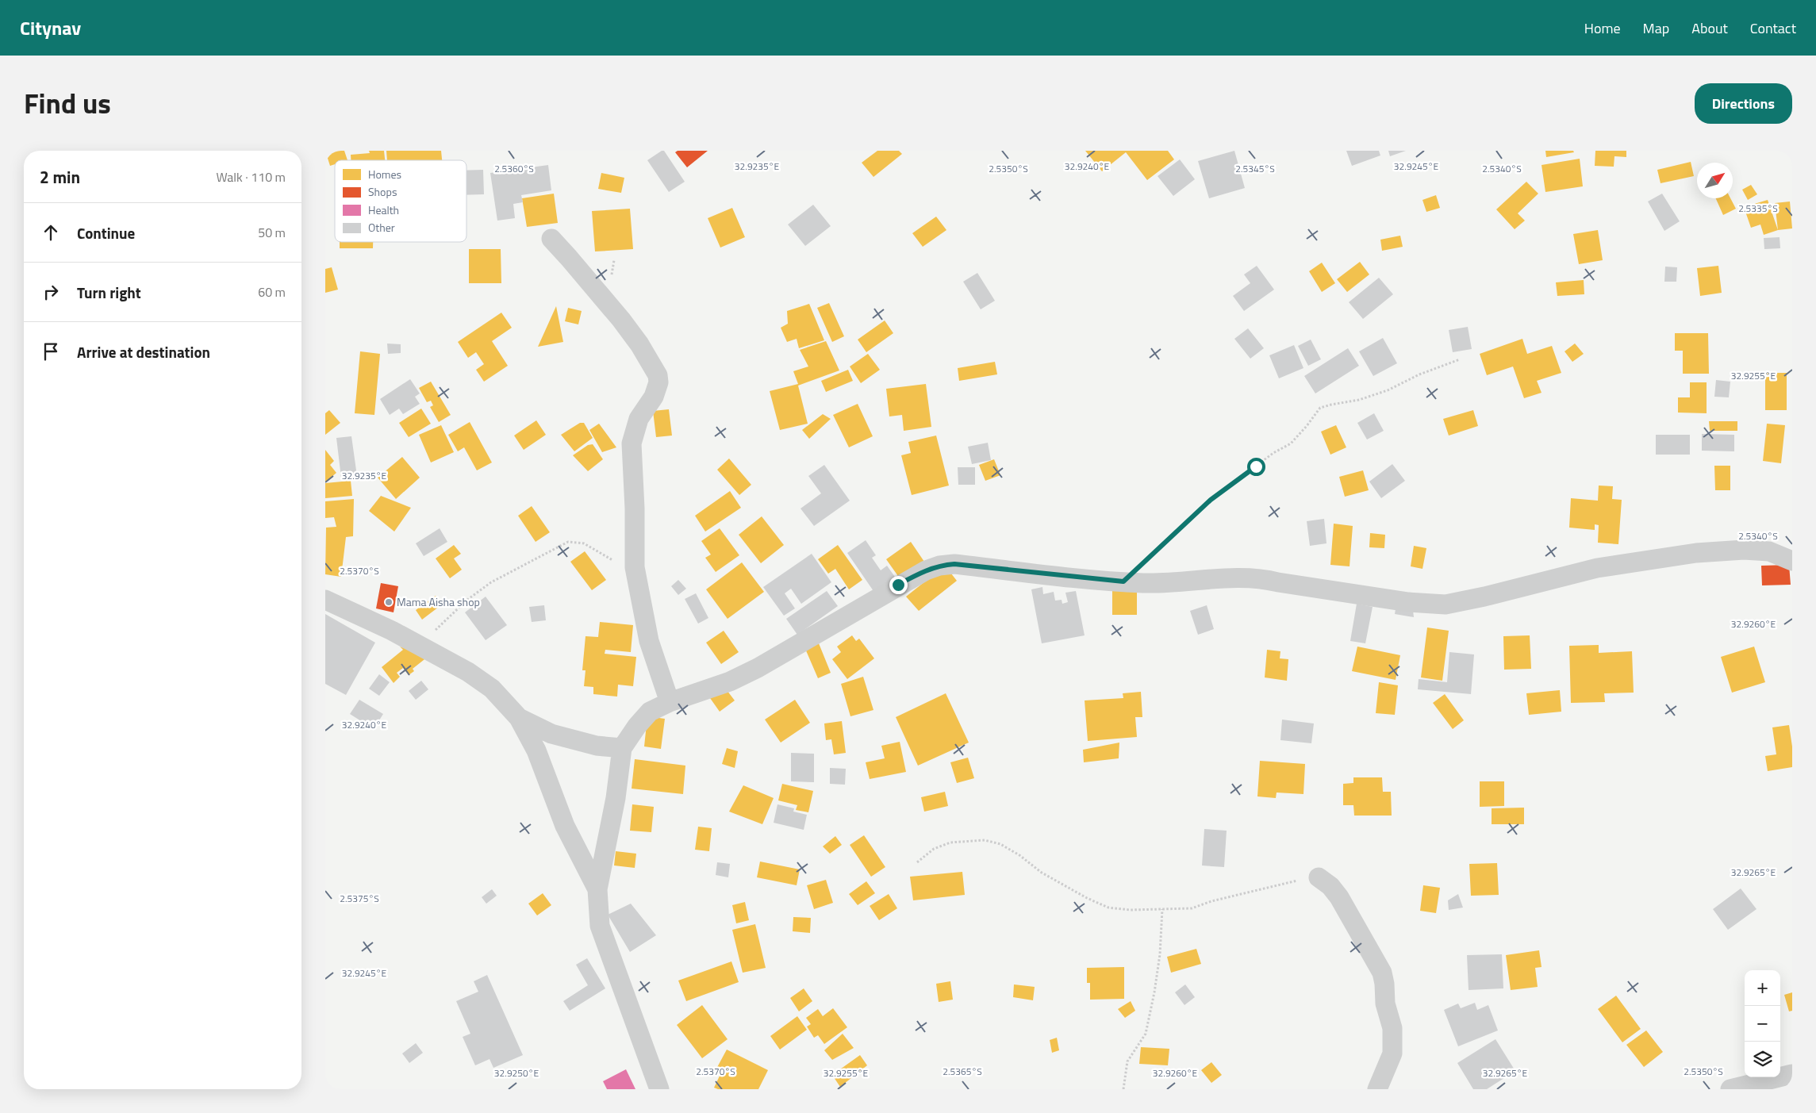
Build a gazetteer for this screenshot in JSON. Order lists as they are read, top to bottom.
{
  "places": ["Mama Aisha shop"],
  "legend": [
    "Homes",
    "Shops",
    "Health",
    "Other"
  ],
  "north": "top right",
  "page": {
    "header": "Citynav",
    "nav": [
      "Home",
      "Map",
      "About",
      "Contact"
    ],
    "title": "Find us",
    "buttons": "Directions",
    "heading": ["2 min", "Walk · 110 m"],
    "list": [
      ["Continue", "50 m"],
      ["Turn right", "60 m"],
      "Arrive at destination"
    ],
    "map_buttons": ["+", "−"]
  },
  "coordinates": [
    "32.9235°E",
    "32.9240°E",
    "32.9245°E",
    "2.5360°S",
    "2.5350°S",
    "2.5345°S",
    "2.5340°S",
    "2.5335°S",
    "32.9255°E",
    "2.5370°S",
    "32.9260°E",
    "32.9265°E",
    "2.5375°S",
    "2.5365°S",
    "32.9250°E"
  ]
}
